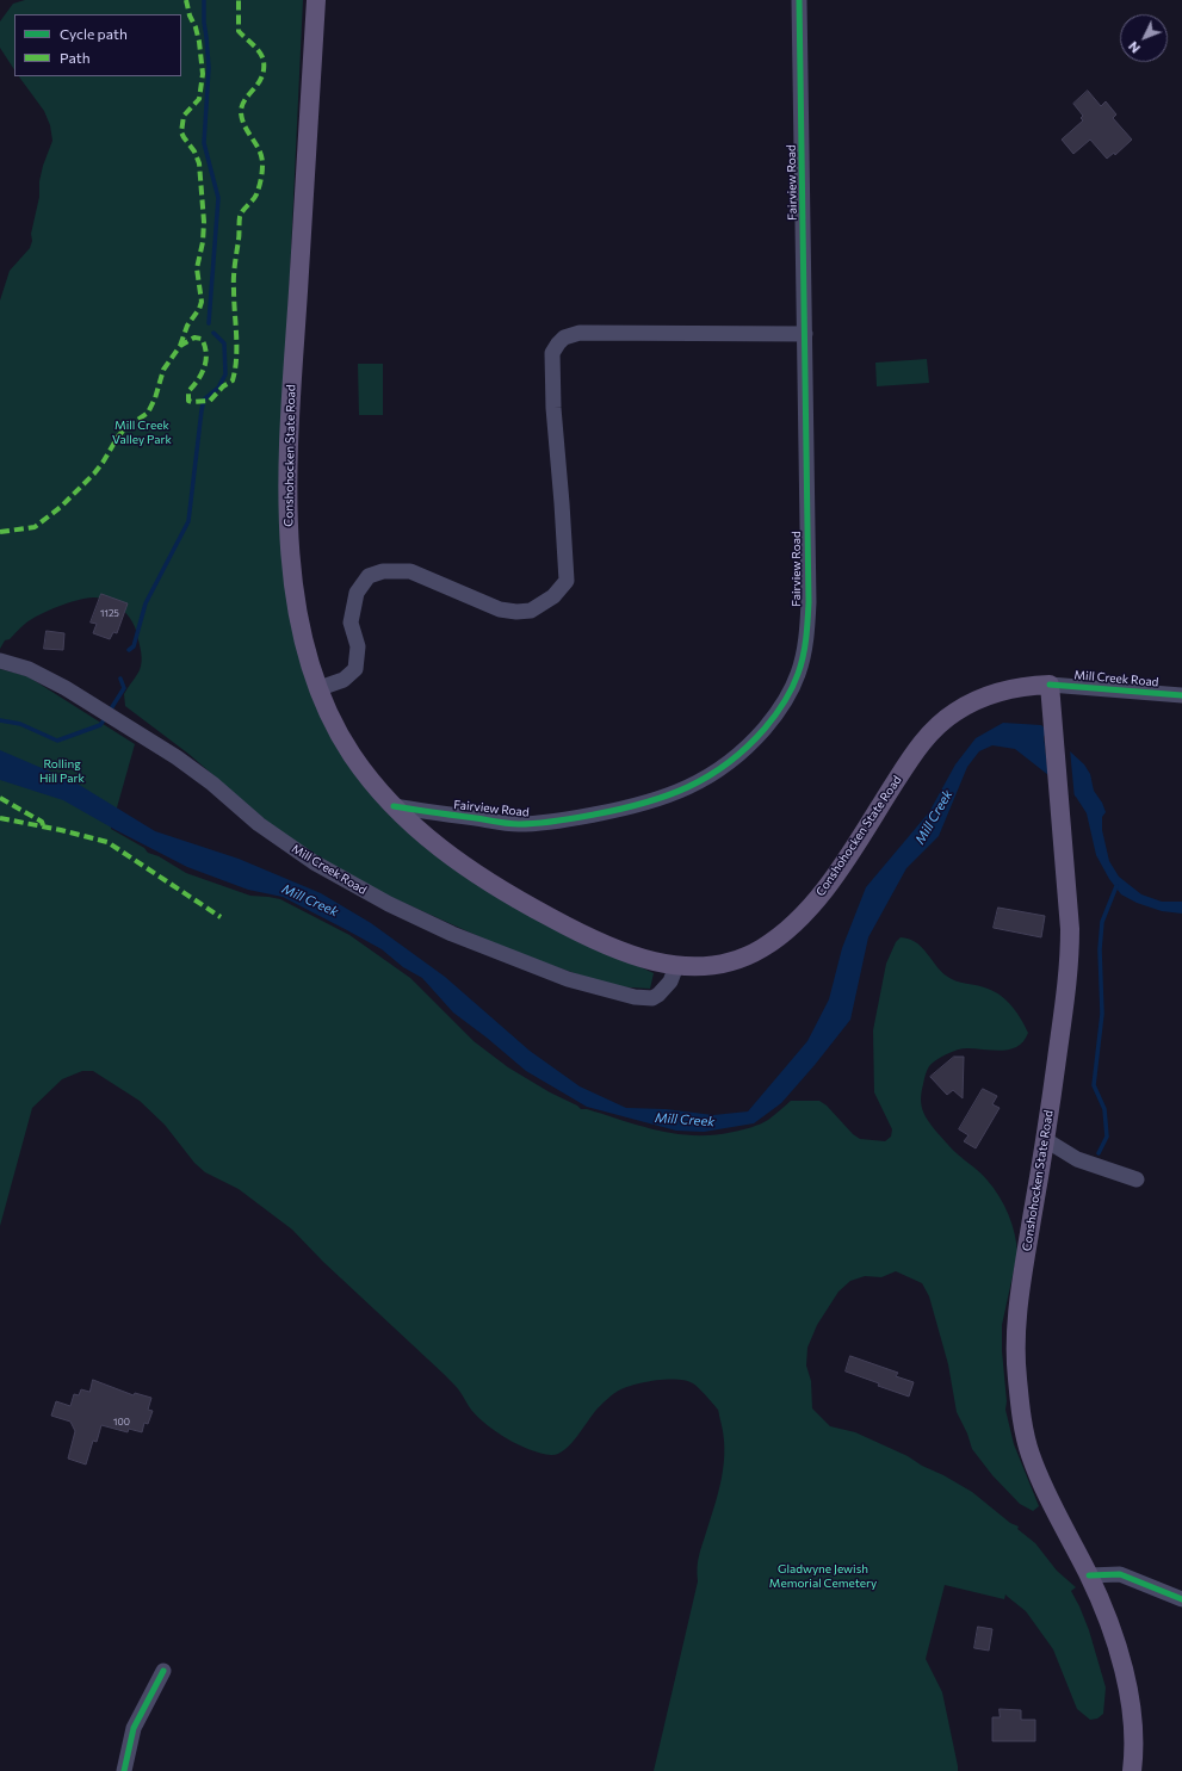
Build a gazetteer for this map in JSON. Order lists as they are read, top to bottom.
{
  "streets": {
    "main road": ["Conshohocken State Road"],
    "street": ["Fairview Road", "Mill Creek Road"]
  },
  "crossings": [
    ["Fairview Road", "Conshohocken State Road"],
    ["Conshohocken State Road", "Mill Creek Road"]
  ],
  "water": ["Mill Creek"],
  "parks": ["Mill Creek Valley Park", "Rolling Hill Park", "Gladwyne Jewish Memorial Cemetery"],
  "house_numbers": ["1125", "100"],
  "legend": ["Cycle path", "Path"],
  "north": "bottom left"
}
